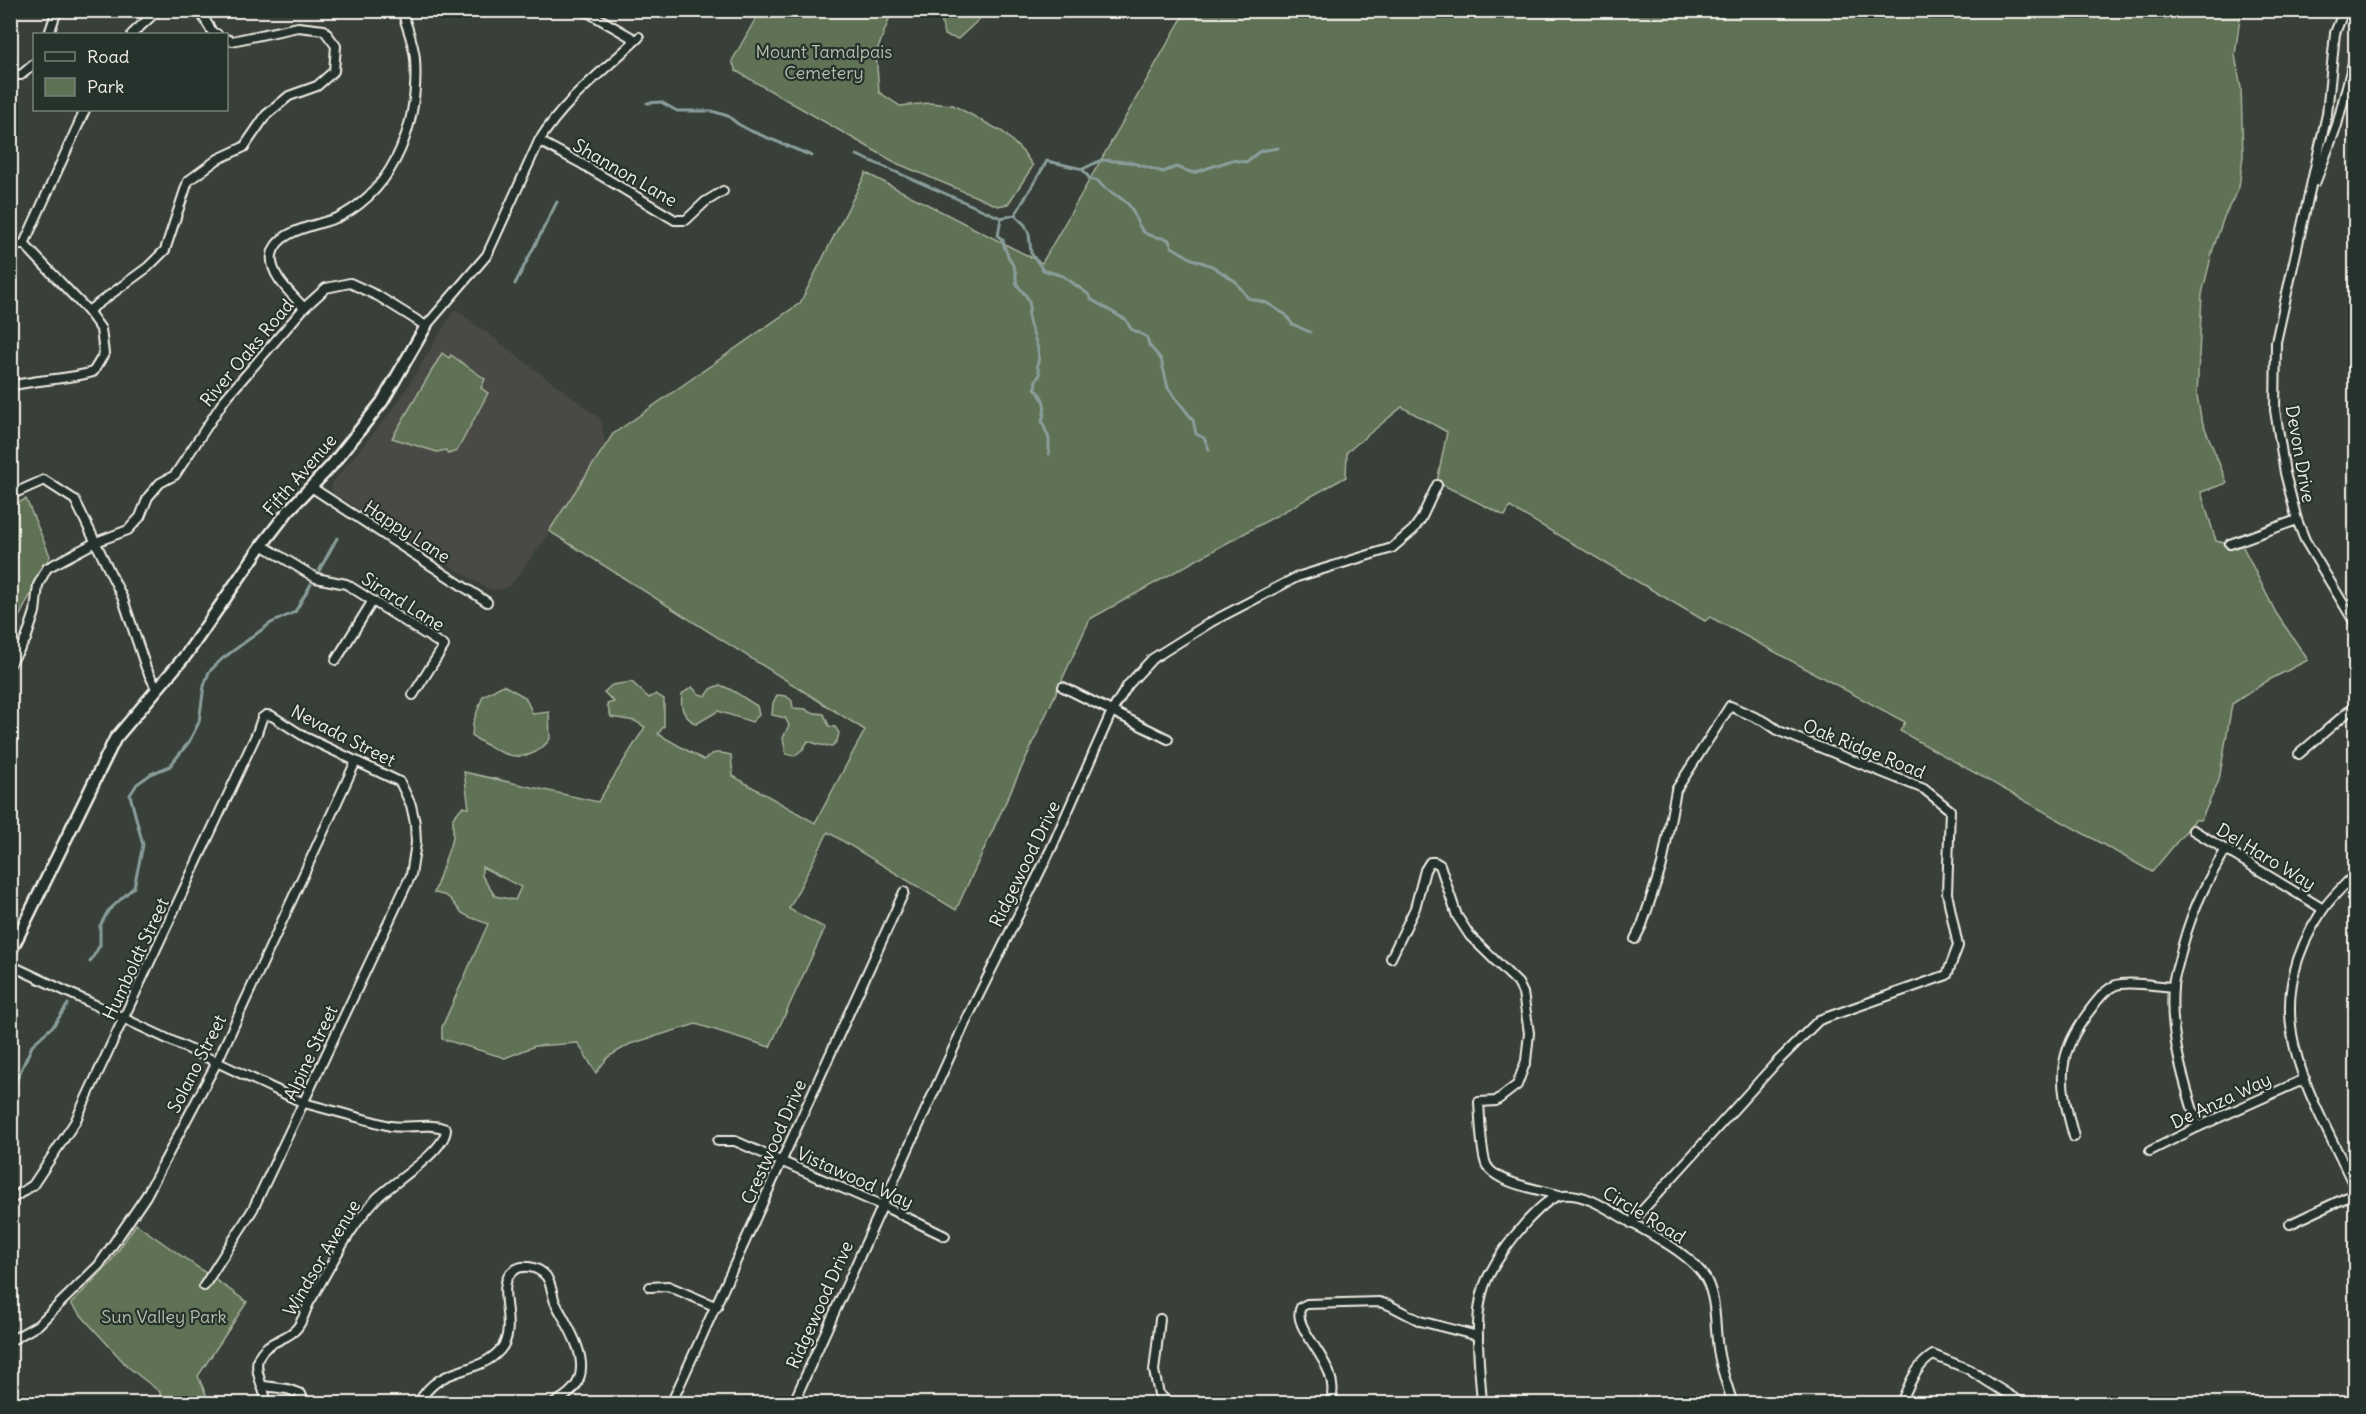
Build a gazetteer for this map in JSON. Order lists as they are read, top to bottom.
{
  "streets": {
    "street": [
      "Shannon Lane",
      "River Oaks Road",
      "Devon Drive",
      "Fifth Avenue",
      "Happy Lane",
      "Sirard Lane",
      "Nevada Street",
      "Oak Ridge Road",
      "Del Haro Way",
      "Ridgewood Drive",
      "Humboldt Street",
      "Alpine Street",
      "Solano Street",
      "De Anza Way",
      "Crestwood Drive",
      "Vistawood Way",
      "Circle Road",
      "Windsor Avenue"
    ]
  },
  "crossings": [
    ["Shannon Lane", "Fifth Avenue"],
    ["River Oaks Road", "Fifth Avenue"],
    ["Fifth Avenue", "Happy Lane"],
    ["Fifth Avenue", "Sirard Lane"],
    ["Nevada Street", "Humboldt Street"],
    ["Nevada Street", "Alpine Street"],
    ["Nevada Street", "Solano Street"],
    ["Oak Ridge Road", "Circle Road"],
    ["Ridgewood Drive", "Vistawood Way"],
    ["Alpine Street", "Windsor Avenue"],
    ["Crestwood Drive", "Vistawood Way"]
  ],
  "parks": ["Mount Tamalpais Cemetery", "Sun Valley Park"],
  "legend": ["Road", "Park"]
}
